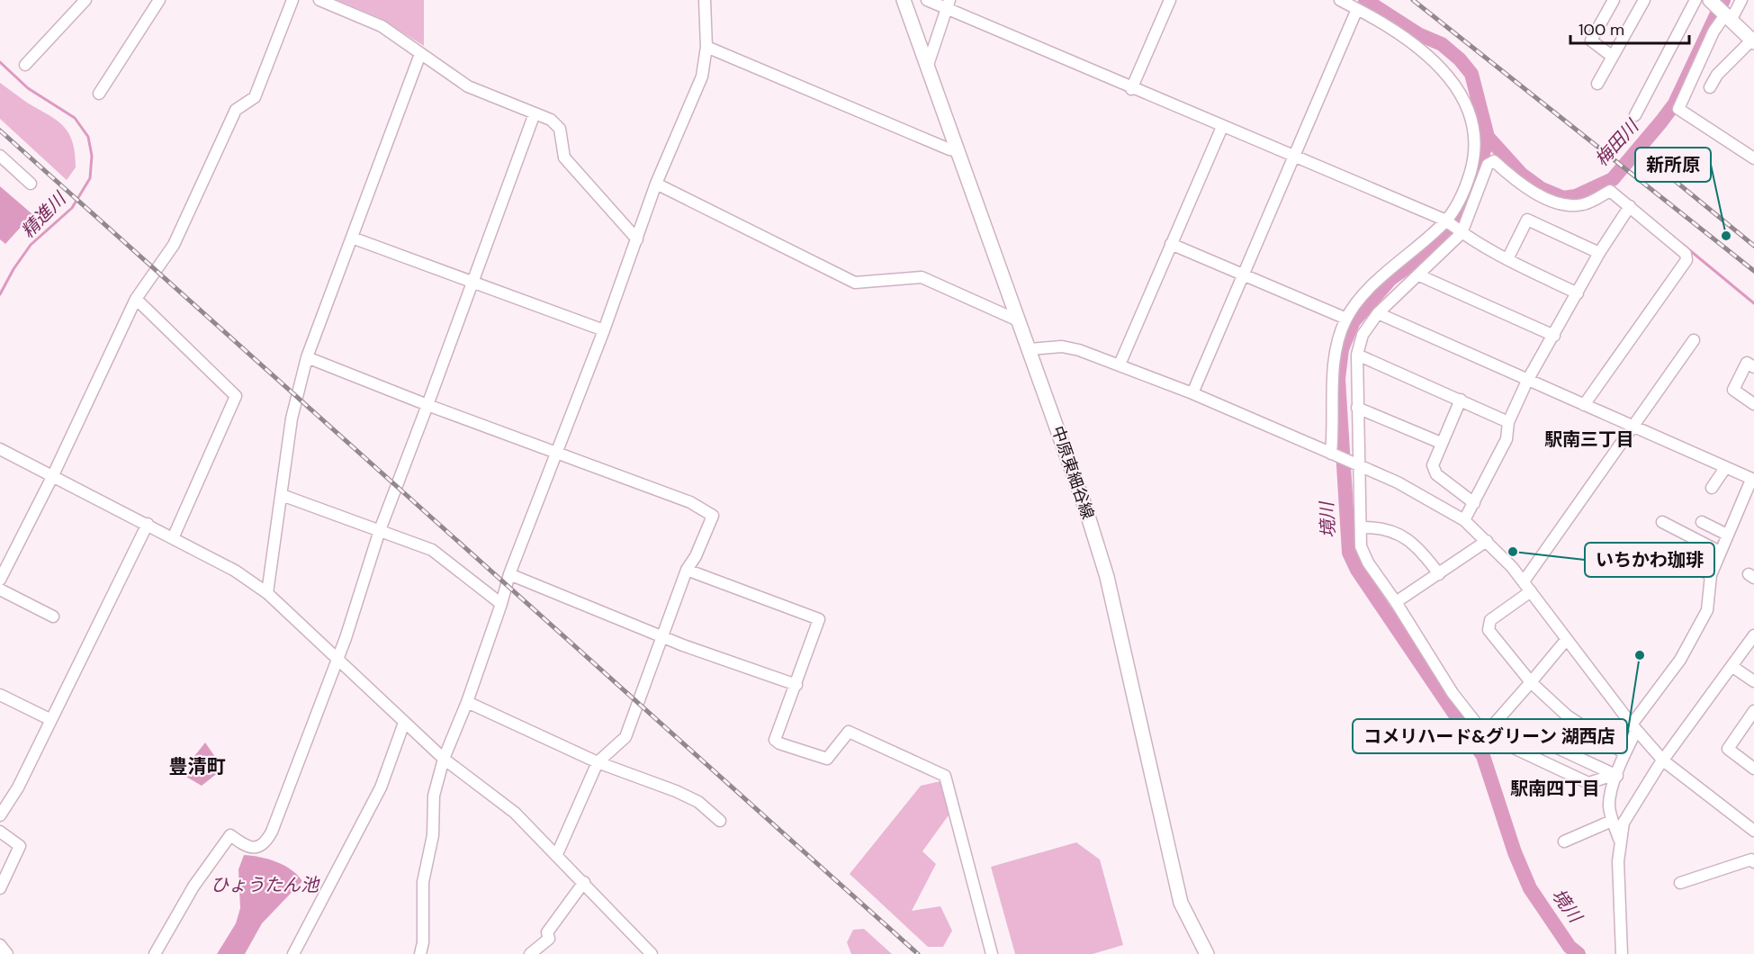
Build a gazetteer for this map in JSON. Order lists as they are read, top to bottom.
{
  "streets": {
    "main road": ["中原東細谷線"]
  },
  "districts": ["駅南三丁目", "豊清町", "駅南四丁目"],
  "water": [
    "梅田川",
    "精進川",
    "境川",
    "ひょうたん池"
  ],
  "places": ["新所原", "いちかわ珈琲", "コメリハード&グリーン 湖西店"],
  "scale_bar": "100 m"
}
